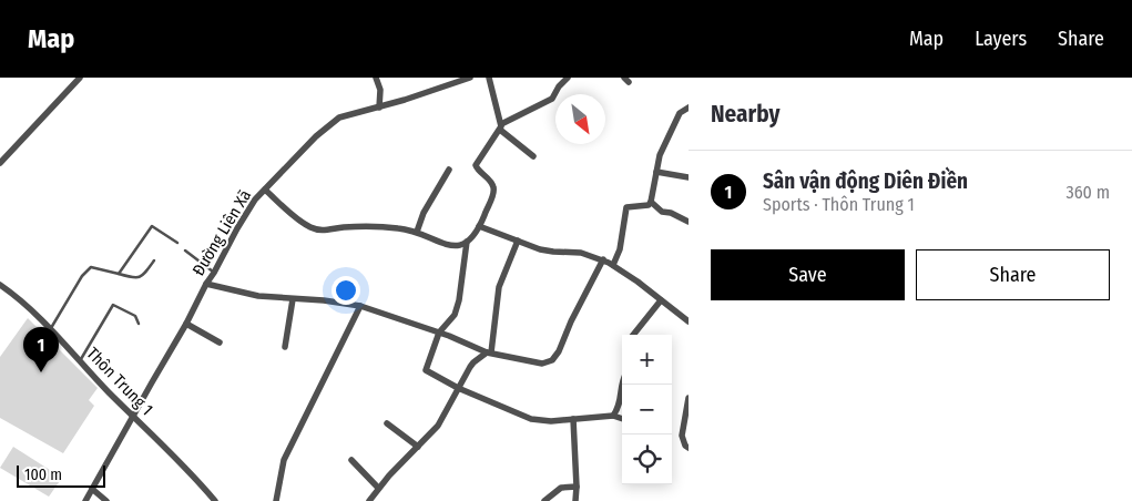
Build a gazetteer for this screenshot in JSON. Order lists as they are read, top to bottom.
{
  "streets": {
    "street": ["Đường Liên Xã", "Thôn Trung 1"]
  },
  "crossings": [
    ["Đường Liên Xã", "Thôn Trung 1"]
  ],
  "scale_bar": "100 m",
  "north": "bottom right",
  "page": {
    "header": "Map",
    "nav": ["Map", "Layers", "Share"],
    "heading": "Nearby",
    "list": [
      {
        "mark": "1",
        "name": "Sân vận động Diên Điền",
        "note": "Sports · Thôn Trung 1",
        "value": "360 m"
      }
    ],
    "buttons": ["Save", "Share"],
    "pins": "1",
    "map_buttons": ["+", "−"],
    "scale": "100 m"
  }
}
